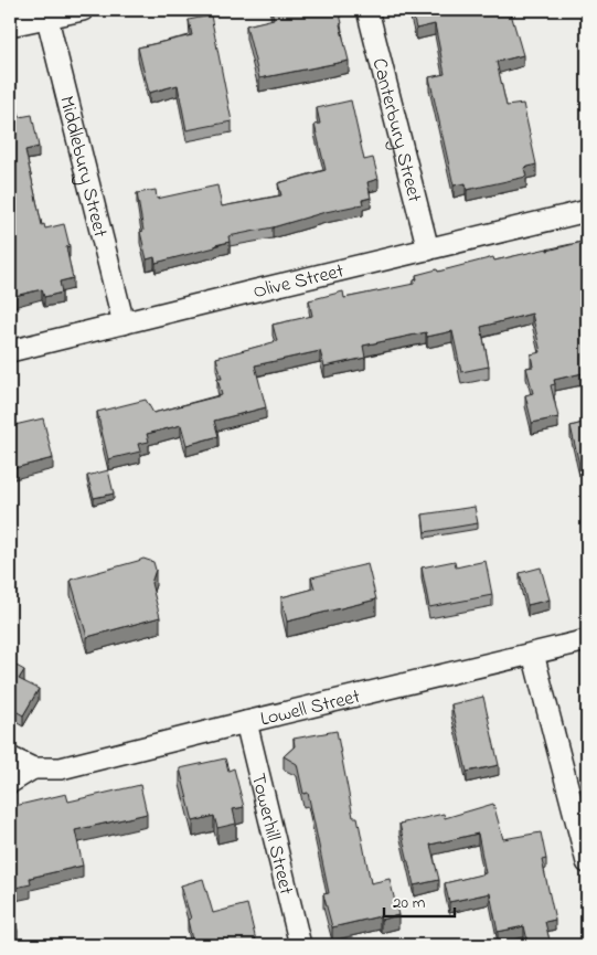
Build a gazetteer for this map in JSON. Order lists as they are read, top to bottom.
{
  "streets": {
    "street": [
      "Canterbury Street",
      "Middlebury Street",
      "Olive Street",
      "Lowell Street",
      "Towerhill Street"
    ]
  },
  "crossings": [
    ["Canterbury Street", "Olive Street"],
    ["Middlebury Street", "Olive Street"],
    ["Lowell Street", "Towerhill Street"]
  ],
  "scale_bar": "20 m"
}
